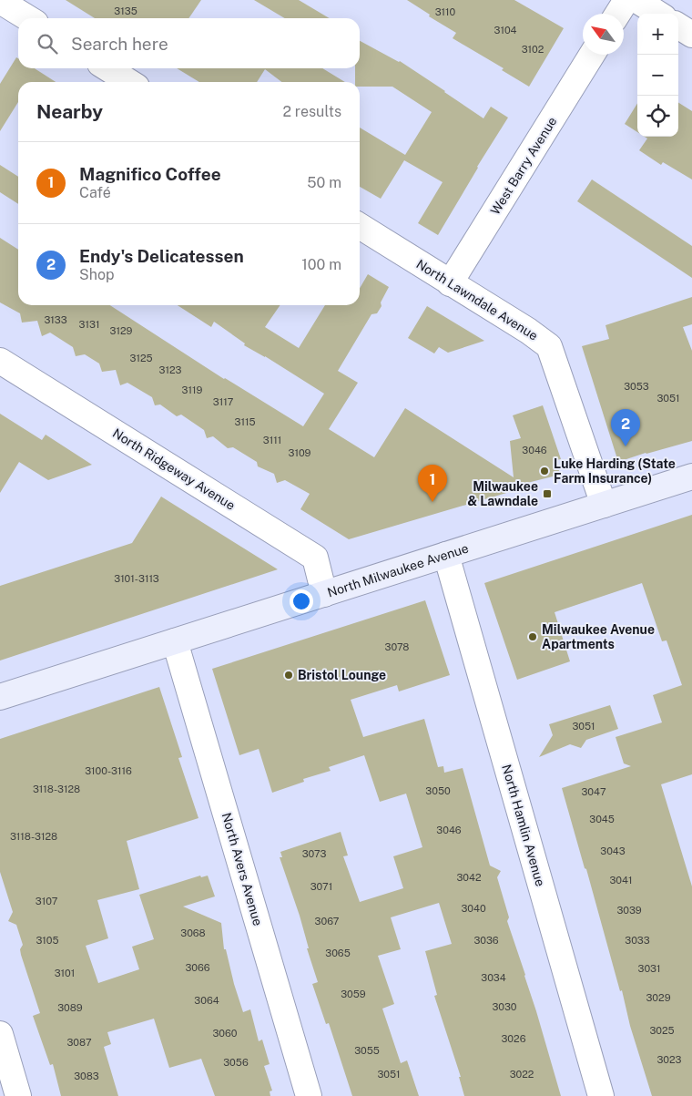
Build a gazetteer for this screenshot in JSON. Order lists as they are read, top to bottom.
{
  "streets": {
    "main road": ["North Milwaukee Avenue"],
    "street": [
      "West Barry Avenue",
      "North Lawndale Avenue",
      "North Ridgeway Avenue",
      "North Hamlin Avenue",
      "North Avers Avenue"
    ]
  },
  "crossings": [
    ["West Barry Avenue", "North Lawndale Avenue"],
    ["North Lawndale Avenue", "North Milwaukee Avenue"],
    ["North Ridgeway Avenue", "North Milwaukee Avenue"],
    ["North Milwaukee Avenue", "North Hamlin Avenue"],
    ["North Milwaukee Avenue", "North Avers Avenue"]
  ],
  "places": {
    "other": ["Luke Harding (State Farm Insurance)", "Milwaukee Avenue Apartments", "Bristol Lounge"],
    "transit": ["Milwaukee & Lawndale"]
  },
  "house_numbers": [
    "3135",
    "3110",
    "3104",
    "3102",
    "3133",
    "3131",
    "3129",
    "3125",
    "3123",
    "3053",
    "3119",
    "3051",
    "3117",
    "3115",
    "3111",
    "3046",
    "3109",
    "3101-3113",
    "3078",
    "3051",
    "3100-3116",
    "3118-3128",
    "3050",
    "3047",
    "3045",
    "3046",
    "3118-3128",
    "3043",
    "3073",
    "3042",
    "3041",
    "3071",
    "3107",
    "3040",
    "3039",
    "3067",
    "3068",
    "3105",
    "3036",
    "3033",
    "3065",
    "3066",
    "3031",
    "3101",
    "3034",
    "3059",
    "3029",
    "3064",
    "3030",
    "3089",
    "3025",
    "3060",
    "3026",
    "3087",
    "3055",
    "3023",
    "3056",
    "3051",
    "3022",
    "3083"
  ],
  "north": "top left",
  "page": {
    "map_buttons": ["+", "−"],
    "search": "Search here",
    "heading": ["Nearby", "2 results"],
    "list": [
      {
        "mark": "1",
        "name": "Magnifico Coffee",
        "note": "Café",
        "value": "50 m"
      },
      {
        "mark": "2",
        "name": "Endy's Delicatessen",
        "note": "Shop",
        "value": "100 m"
      }
    ],
    "pins": ["2", "1"]
  }
}
